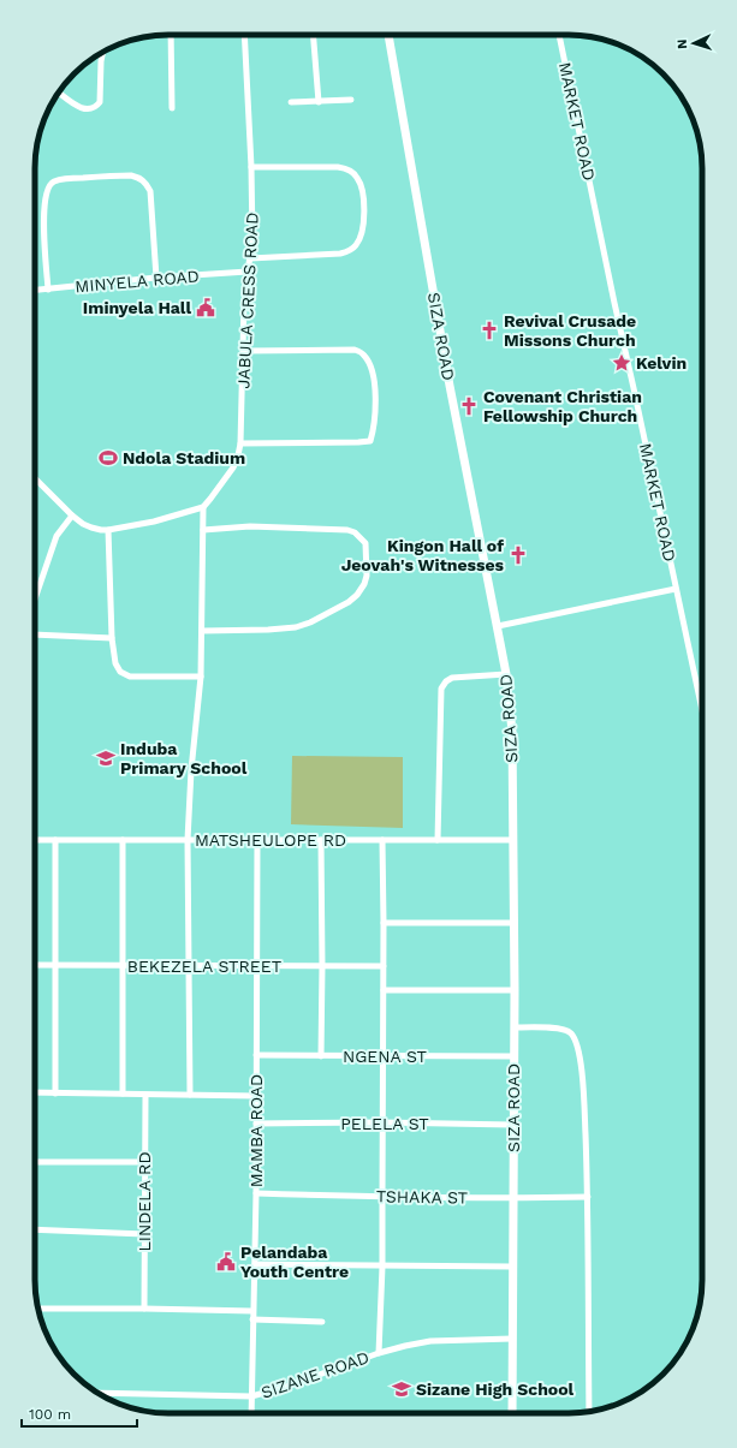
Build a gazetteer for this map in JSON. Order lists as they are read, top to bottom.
{
  "streets": {
    "street": [
      "MARKET ROAD",
      "MINYELA ROAD",
      "JABULA CRESS ROAD",
      "SIZA ROAD",
      "MATSHEULOPE RD",
      "BEKEZELA STREET",
      "NGENA ST",
      "PELELA ST",
      "MAMBA ROAD",
      "TSHAKA ST",
      "LINDELA RD",
      "SIZANE ROAD"
    ]
  },
  "crossings": [
    ["MINYELA ROAD", "JABULA CRESS ROAD"],
    ["SIZA ROAD", "MATSHEULOPE RD"],
    ["SIZA ROAD", "NGENA ST"],
    ["SIZA ROAD", "PELELA ST"],
    ["SIZA ROAD", "TSHAKA ST"],
    ["SIZA ROAD", "SIZANE ROAD"],
    ["MATSHEULOPE RD", "MAMBA ROAD"],
    ["BEKEZELA STREET", "MAMBA ROAD"],
    ["NGENA ST", "MAMBA ROAD"],
    ["PELELA ST", "MAMBA ROAD"],
    ["MAMBA ROAD", "TSHAKA ST"],
    ["MAMBA ROAD", "SIZANE ROAD"]
  ],
  "places": {
    "public building": ["Iminyela Hall", "Pelandaba Youth Centre"],
    "church": ["Revival Crusade Missons Church", "Covenant Christian Fellowship Church", "Kingon Hall of Jeovah's Witnesses"],
    "place": ["Kelvin"],
    "sports": ["Ndola Stadium"],
    "school or university": ["Induba Primary School", "Sizane High School"]
  },
  "scale_bar": "100 m",
  "north": "left"
}
